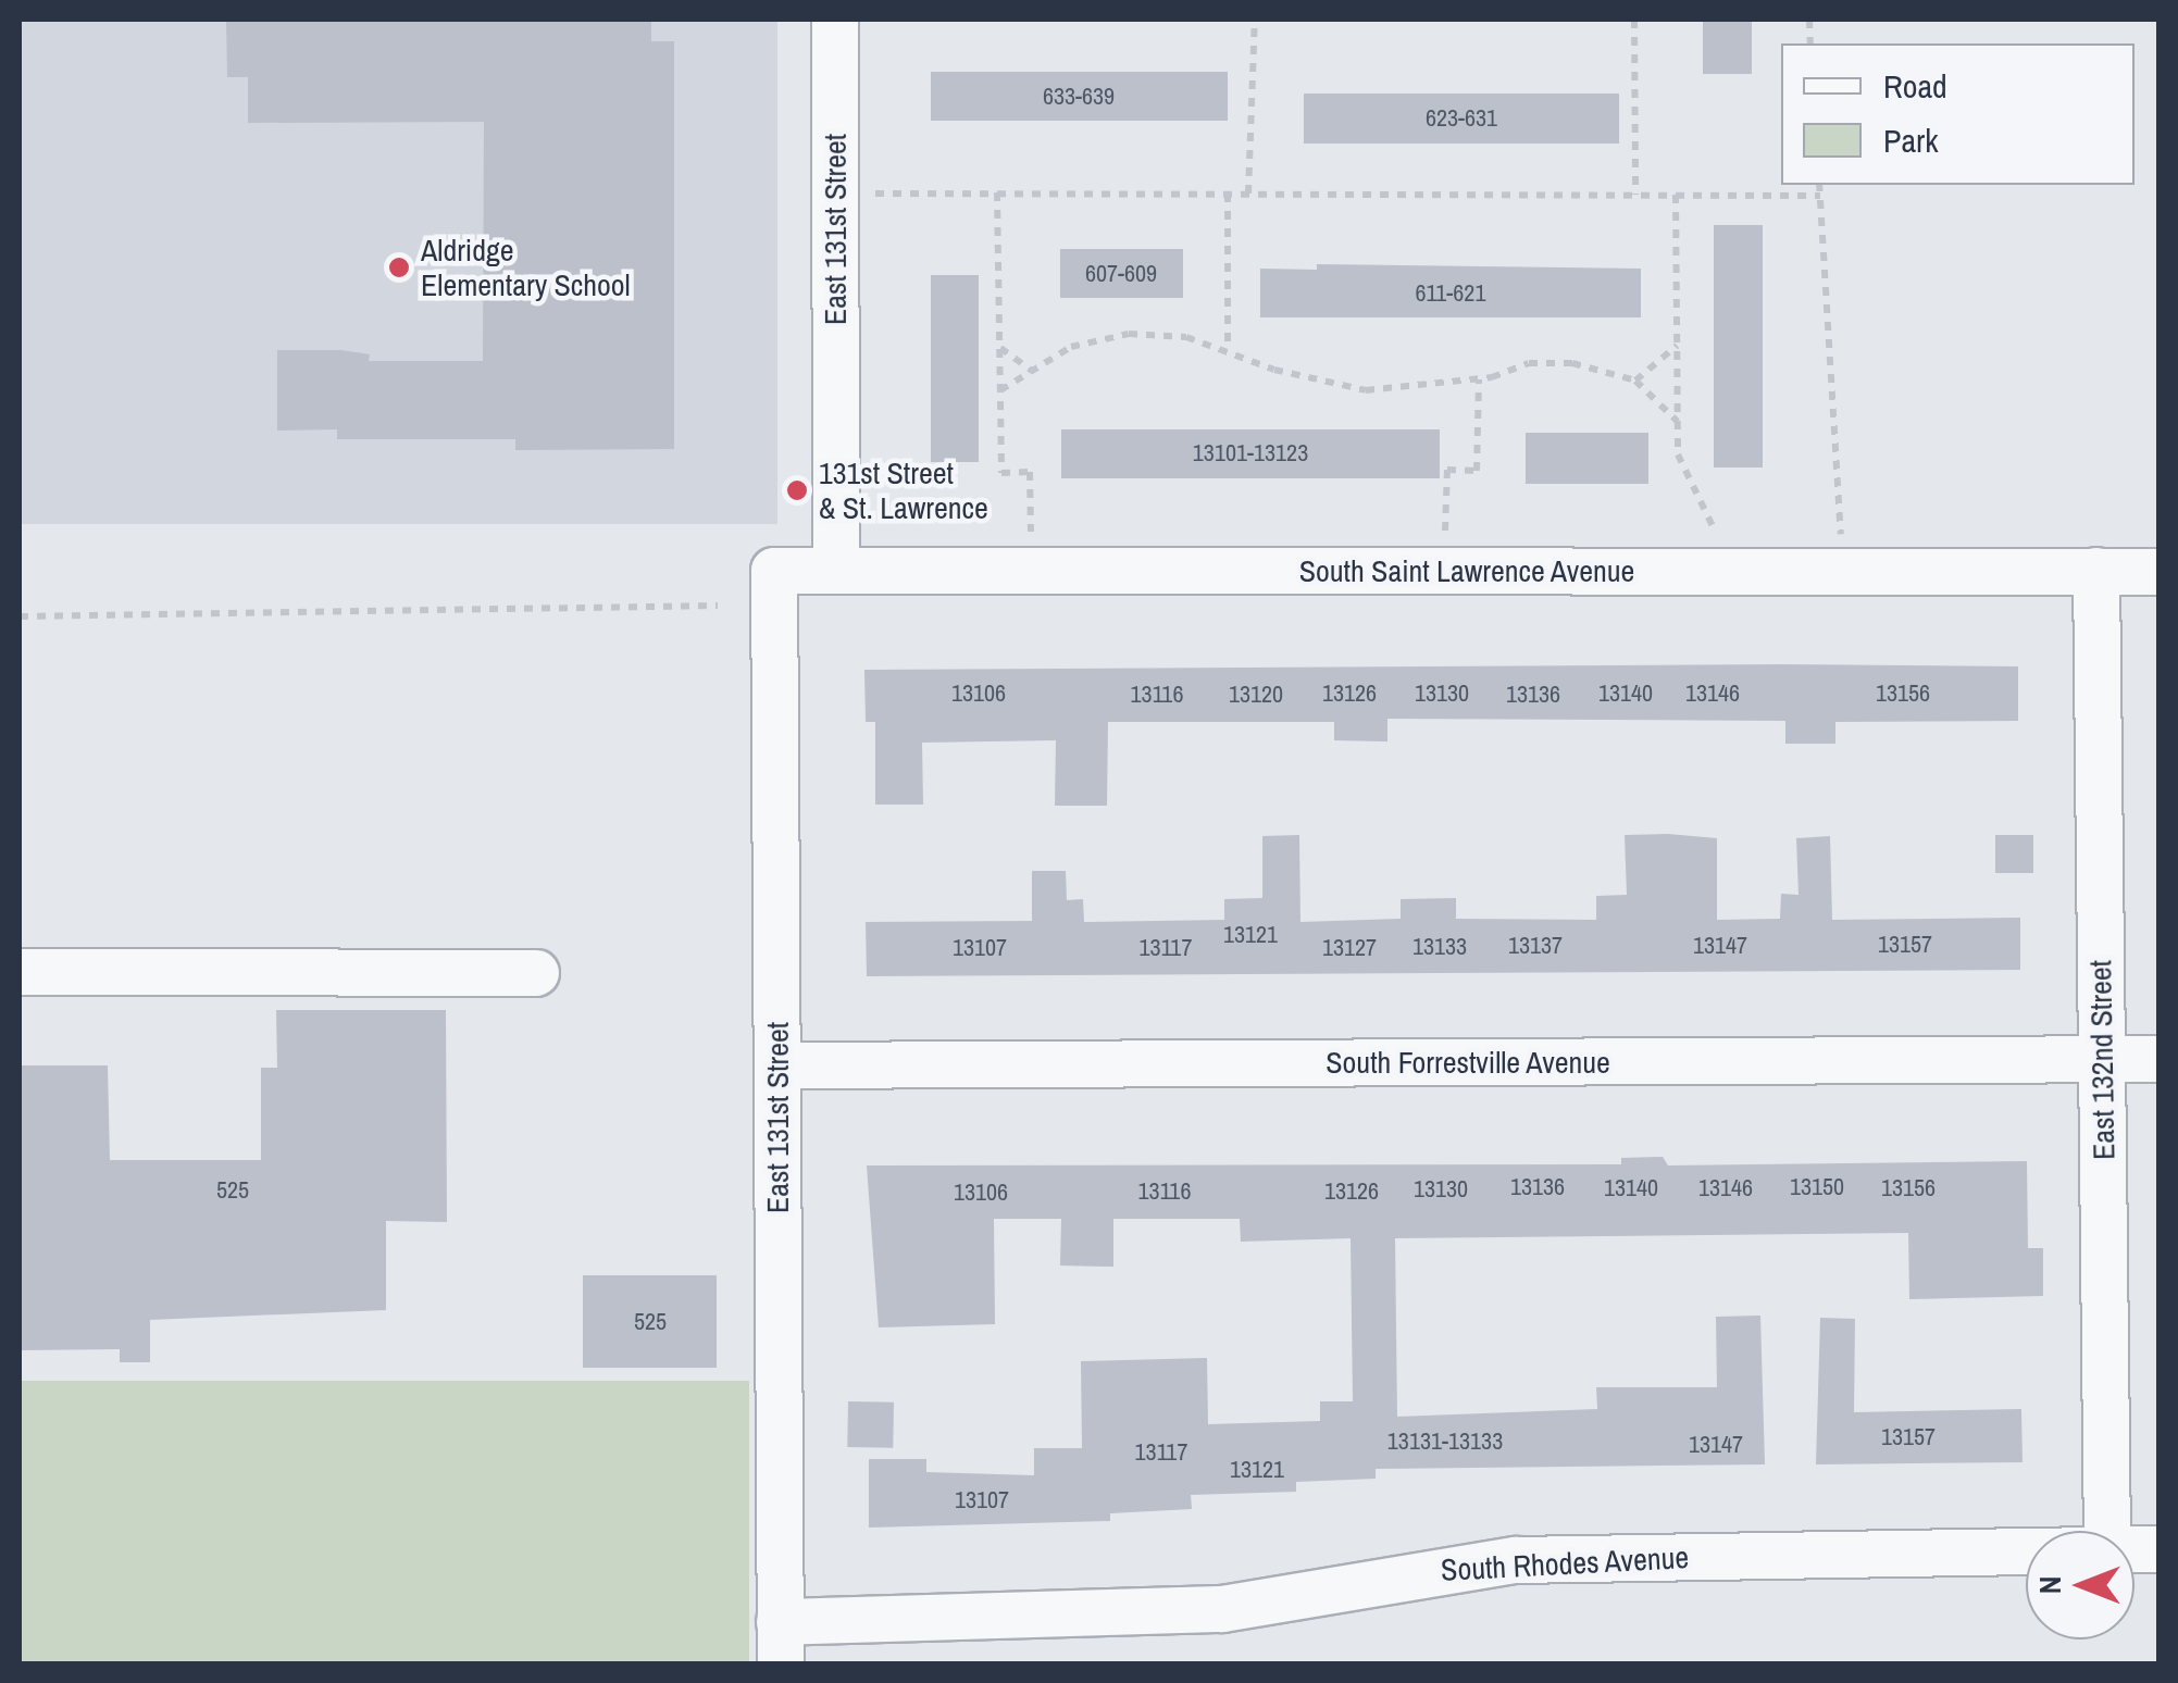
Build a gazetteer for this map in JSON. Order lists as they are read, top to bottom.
{
  "streets": {
    "street": [
      "East 131st Street",
      "South Saint Lawrence Avenue",
      "East 132nd Street",
      "South Forrestville Avenue",
      "South Rhodes Avenue"
    ]
  },
  "crossings": [
    ["East 131st Street", "South Saint Lawrence Avenue"],
    ["East 131st Street", "South Forrestville Avenue"],
    ["East 131st Street", "South Rhodes Avenue"],
    ["South Saint Lawrence Avenue", "East 132nd Street"],
    ["East 132nd Street", "South Forrestville Avenue"]
  ],
  "places": ["Aldridge Elementary School", "131st Street & St. Lawrence"],
  "house_numbers": [
    "633-639",
    "623-631",
    "607-609",
    "611-621",
    "13101-13123",
    "13106",
    "13126",
    "13130",
    "13140",
    "13146",
    "13156",
    "13116",
    "13120",
    "13136",
    "13121",
    "13157",
    "13137",
    "13147",
    "13133",
    "13107",
    "13117",
    "13127",
    "13136",
    "13150",
    "13140",
    "13146",
    "13156",
    "13130",
    "525",
    "13116",
    "13126",
    "13106",
    "525",
    "13157",
    "13131-13133",
    "13147",
    "13117",
    "13121",
    "13107"
  ],
  "legend": ["Road", "Park"],
  "north": "left"
}
